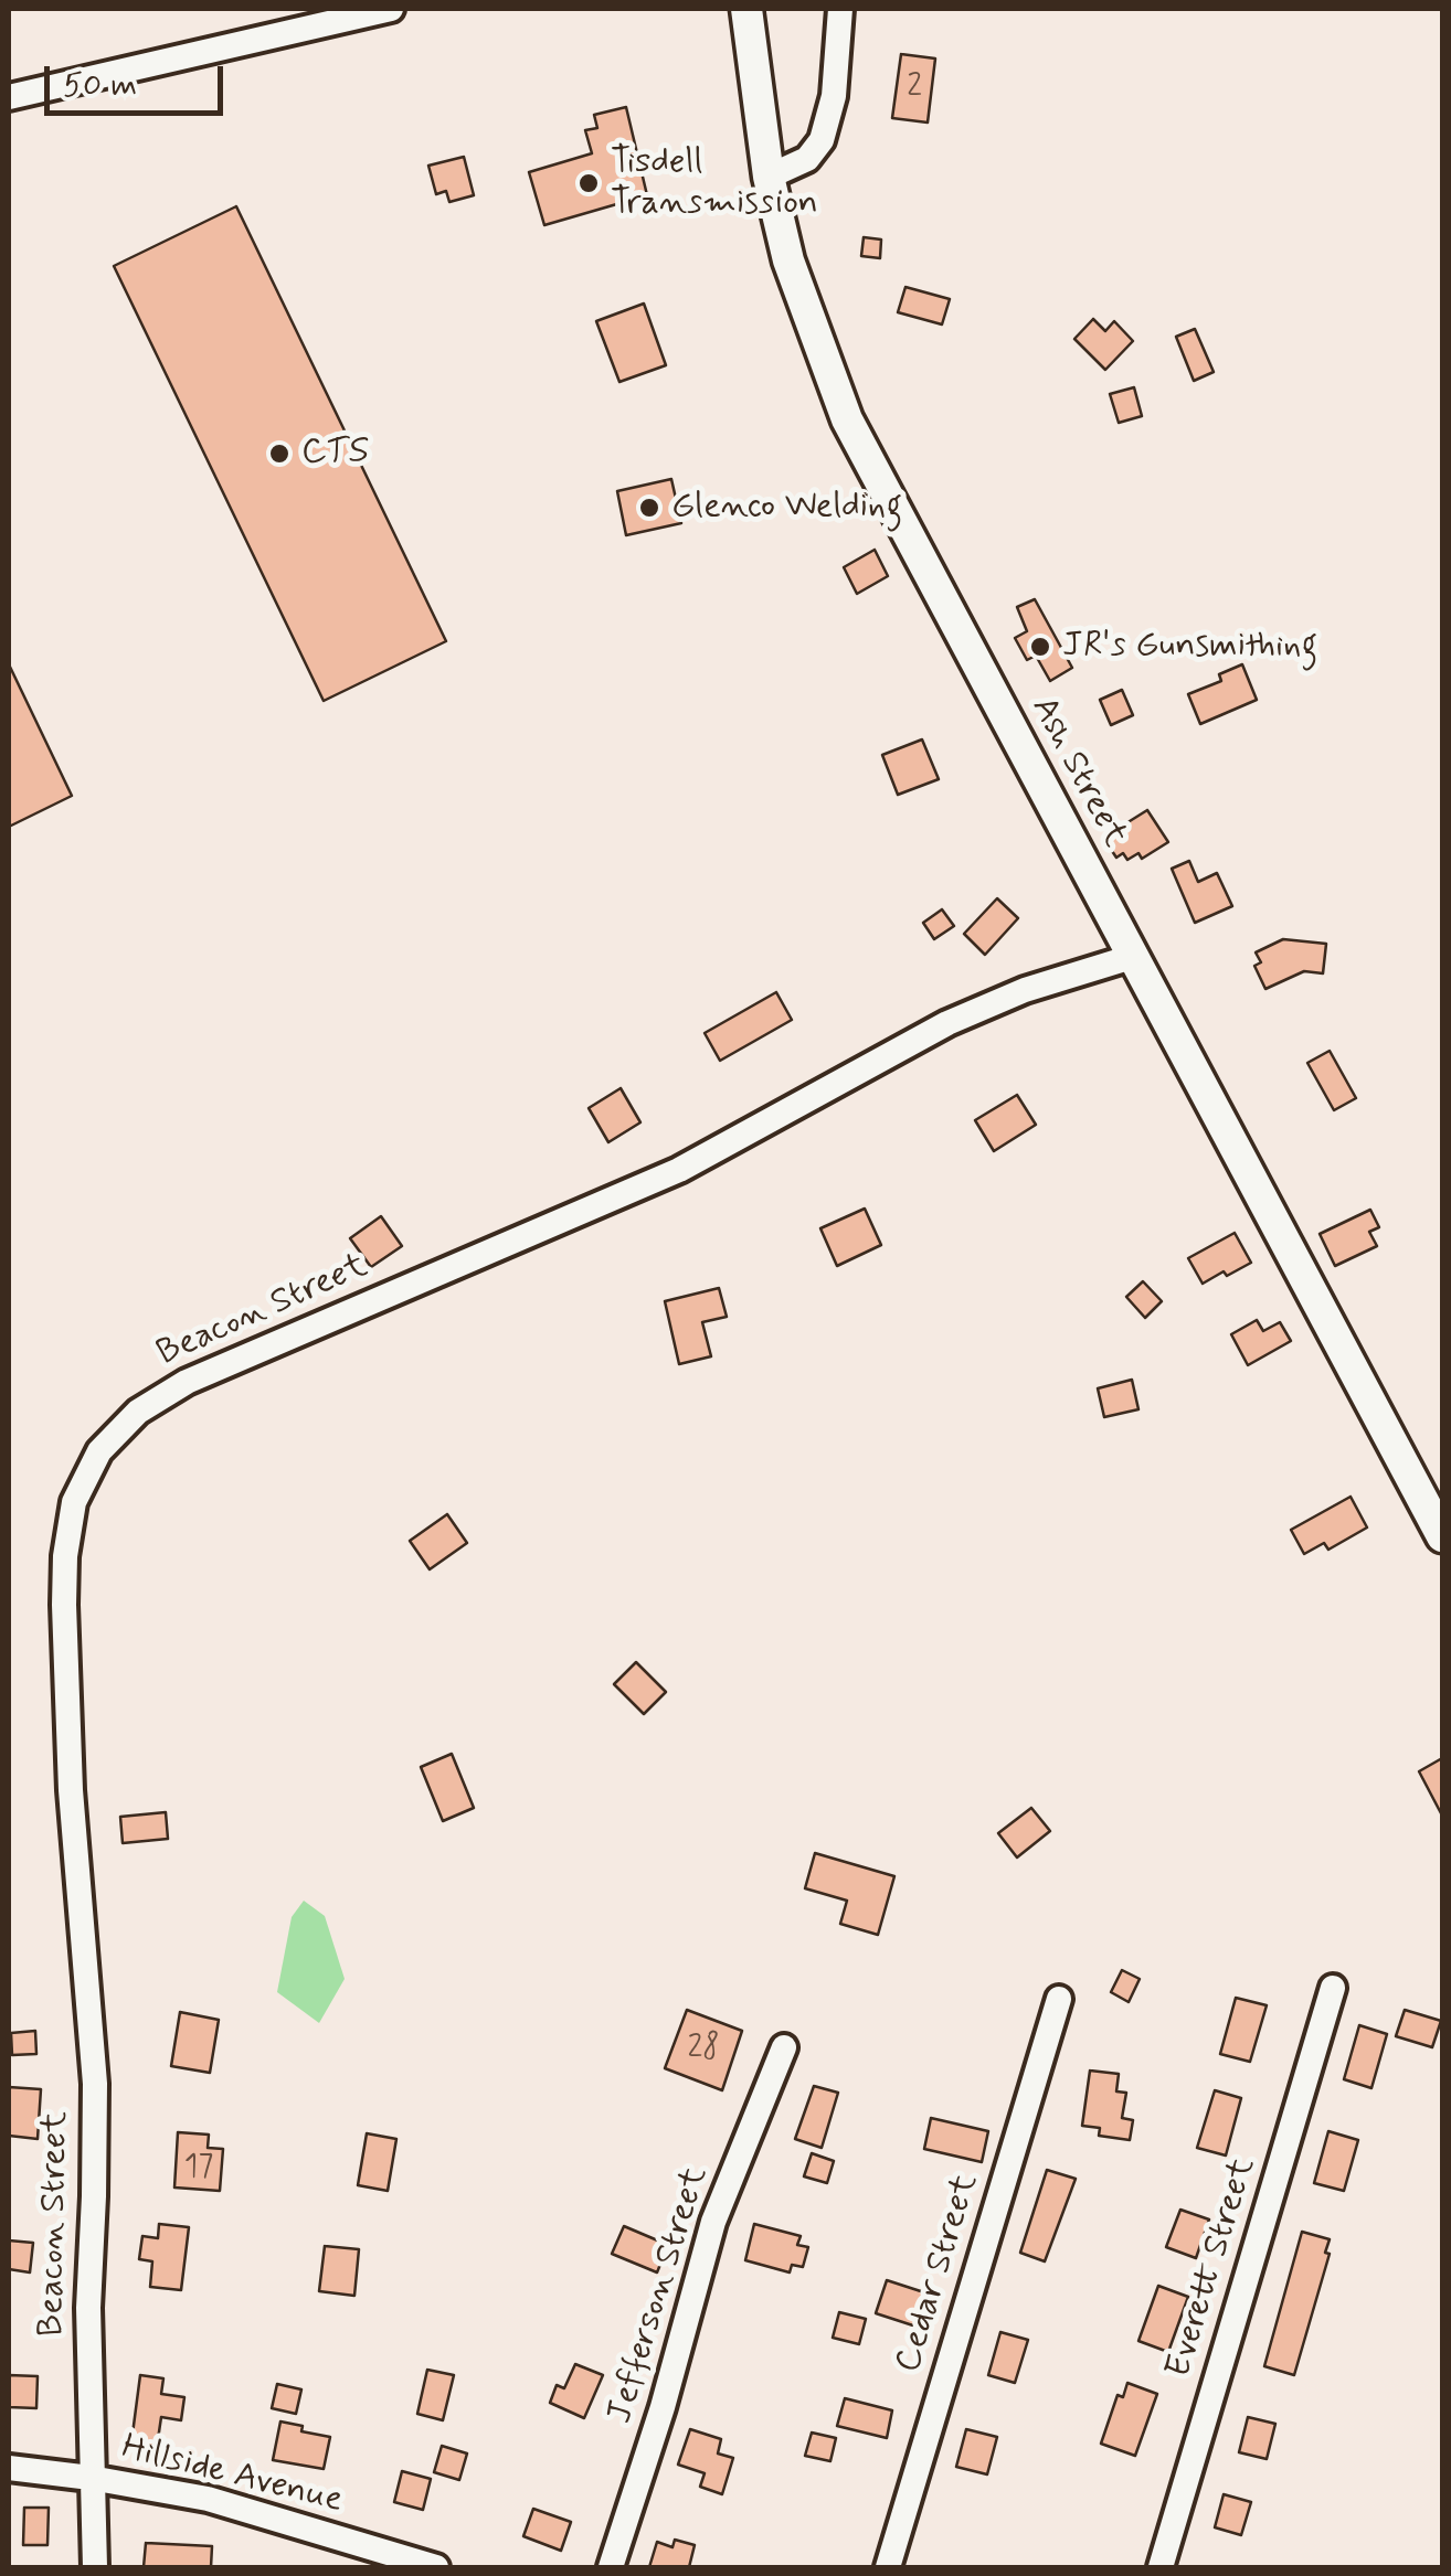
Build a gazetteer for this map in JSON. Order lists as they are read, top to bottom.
{
  "streets": {
    "street": [
      "Ash Street",
      "Beacon Street",
      "Everett Street",
      "Cedar Street",
      "Jefferson Street",
      "Hillside Avenue"
    ]
  },
  "crossings": [
    ["Ash Street", "Beacon Street"],
    ["Beacon Street", "Hillside Avenue"]
  ],
  "places": [
    "Tisdell Transmission",
    "CTS",
    "Glenco Welding",
    "JR's Gunsmithing"
  ],
  "house_numbers": ["2", "28", "17"],
  "scale_bar": "50 m"
}
